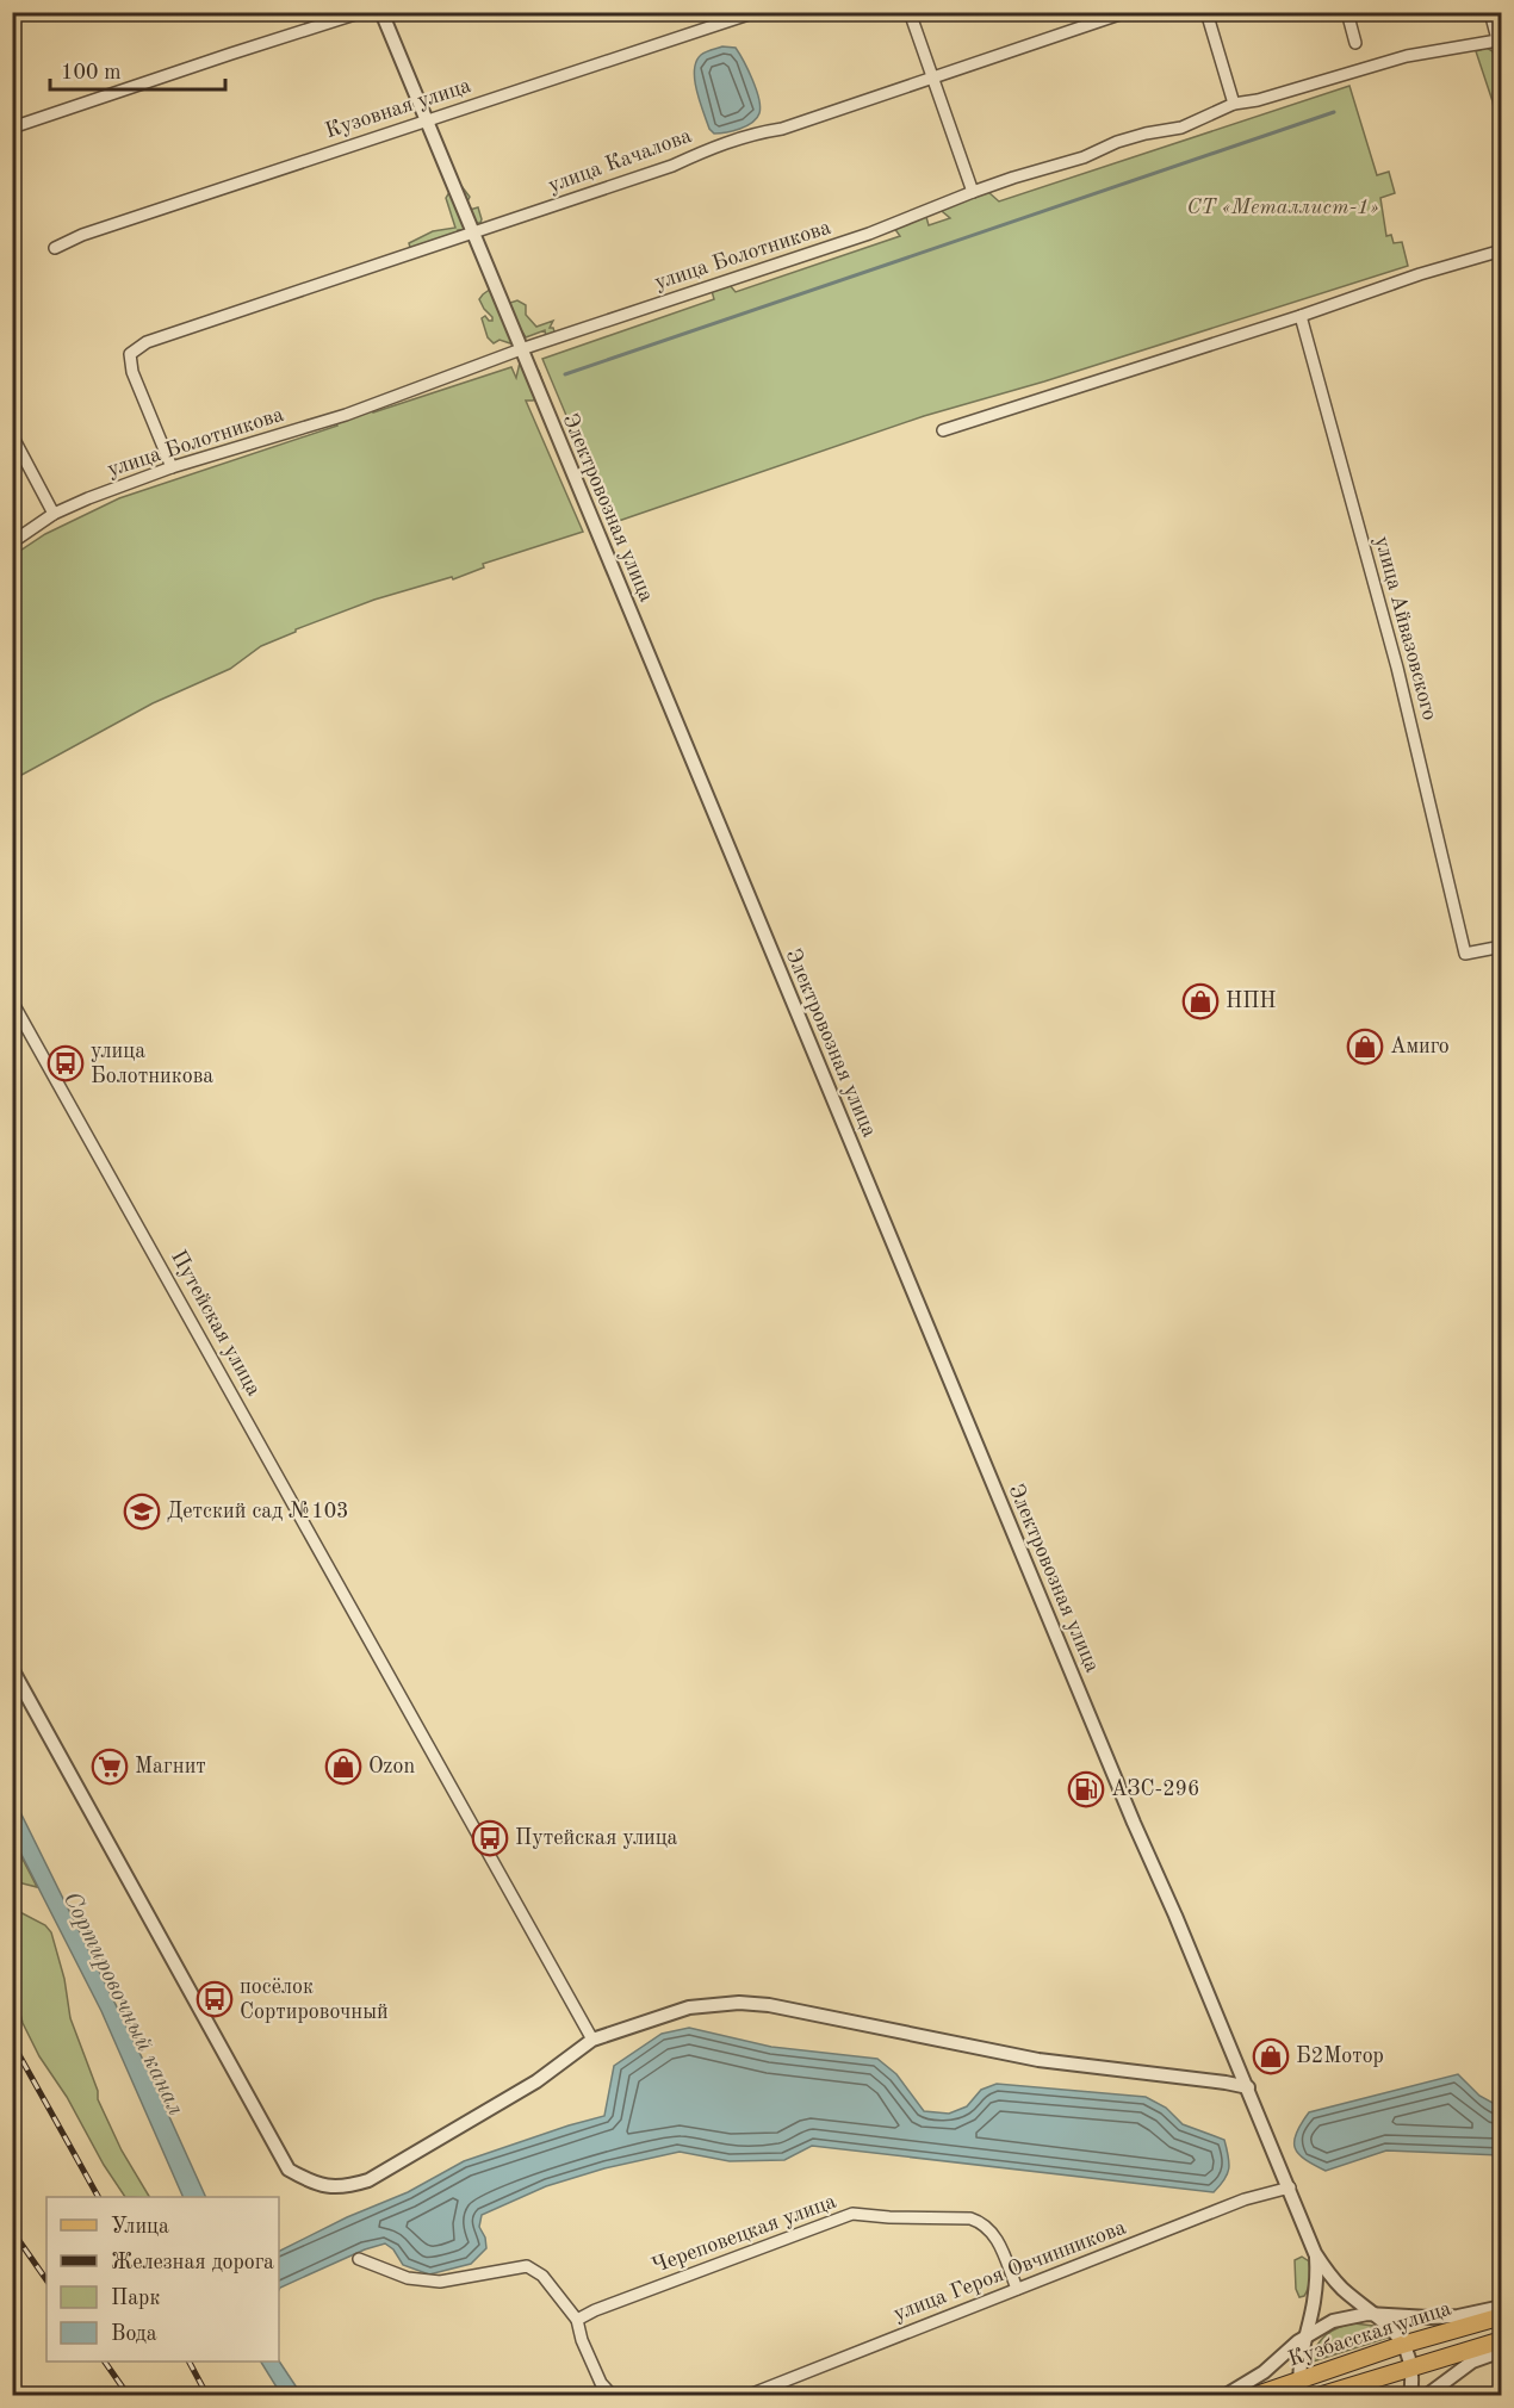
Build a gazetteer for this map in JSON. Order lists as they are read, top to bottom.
{
  "streets": {
    "main road": ["Кузбасская улица"],
    "street": [
      "Кузовная улица",
      "улица Качалова",
      "улица Болотникова",
      "Электровозная улица",
      "улица Айвазовского",
      "Путейская улица",
      "Череповецкая улица",
      "улица Героя Овчинникова"
    ]
  },
  "crossings": [
    ["Кузовная улица", "Электровозная улица"],
    ["улица Качалова", "улица Болотникова"],
    ["улица Качалова", "Электровозная улица"],
    ["улица Болотникова", "Электровозная улица"],
    ["Электровозная улица", "улица Героя Овчинникова"],
    ["Череповецкая улица", "улица Героя Овчинникова"]
  ],
  "water": ["Сортировочный канал"],
  "parks": ["СТ «Металлист-1»"],
  "places": {
    "shop": [
      "НПН",
      "Амиго",
      "Ozon",
      "Б2Мотор"
    ],
    "bus stop": ["улица Болотникова", "Путейская улица", "посёлок Сортировочный"],
    "school or university": ["Детский сад №103"],
    "supermarket": ["Магнит"],
    "fuel station": ["АЗС-296"]
  },
  "legend": [
    "Улица",
    "Железная дорога",
    "Парк",
    "Вода"
  ],
  "scale_bar": "100 m"
}
